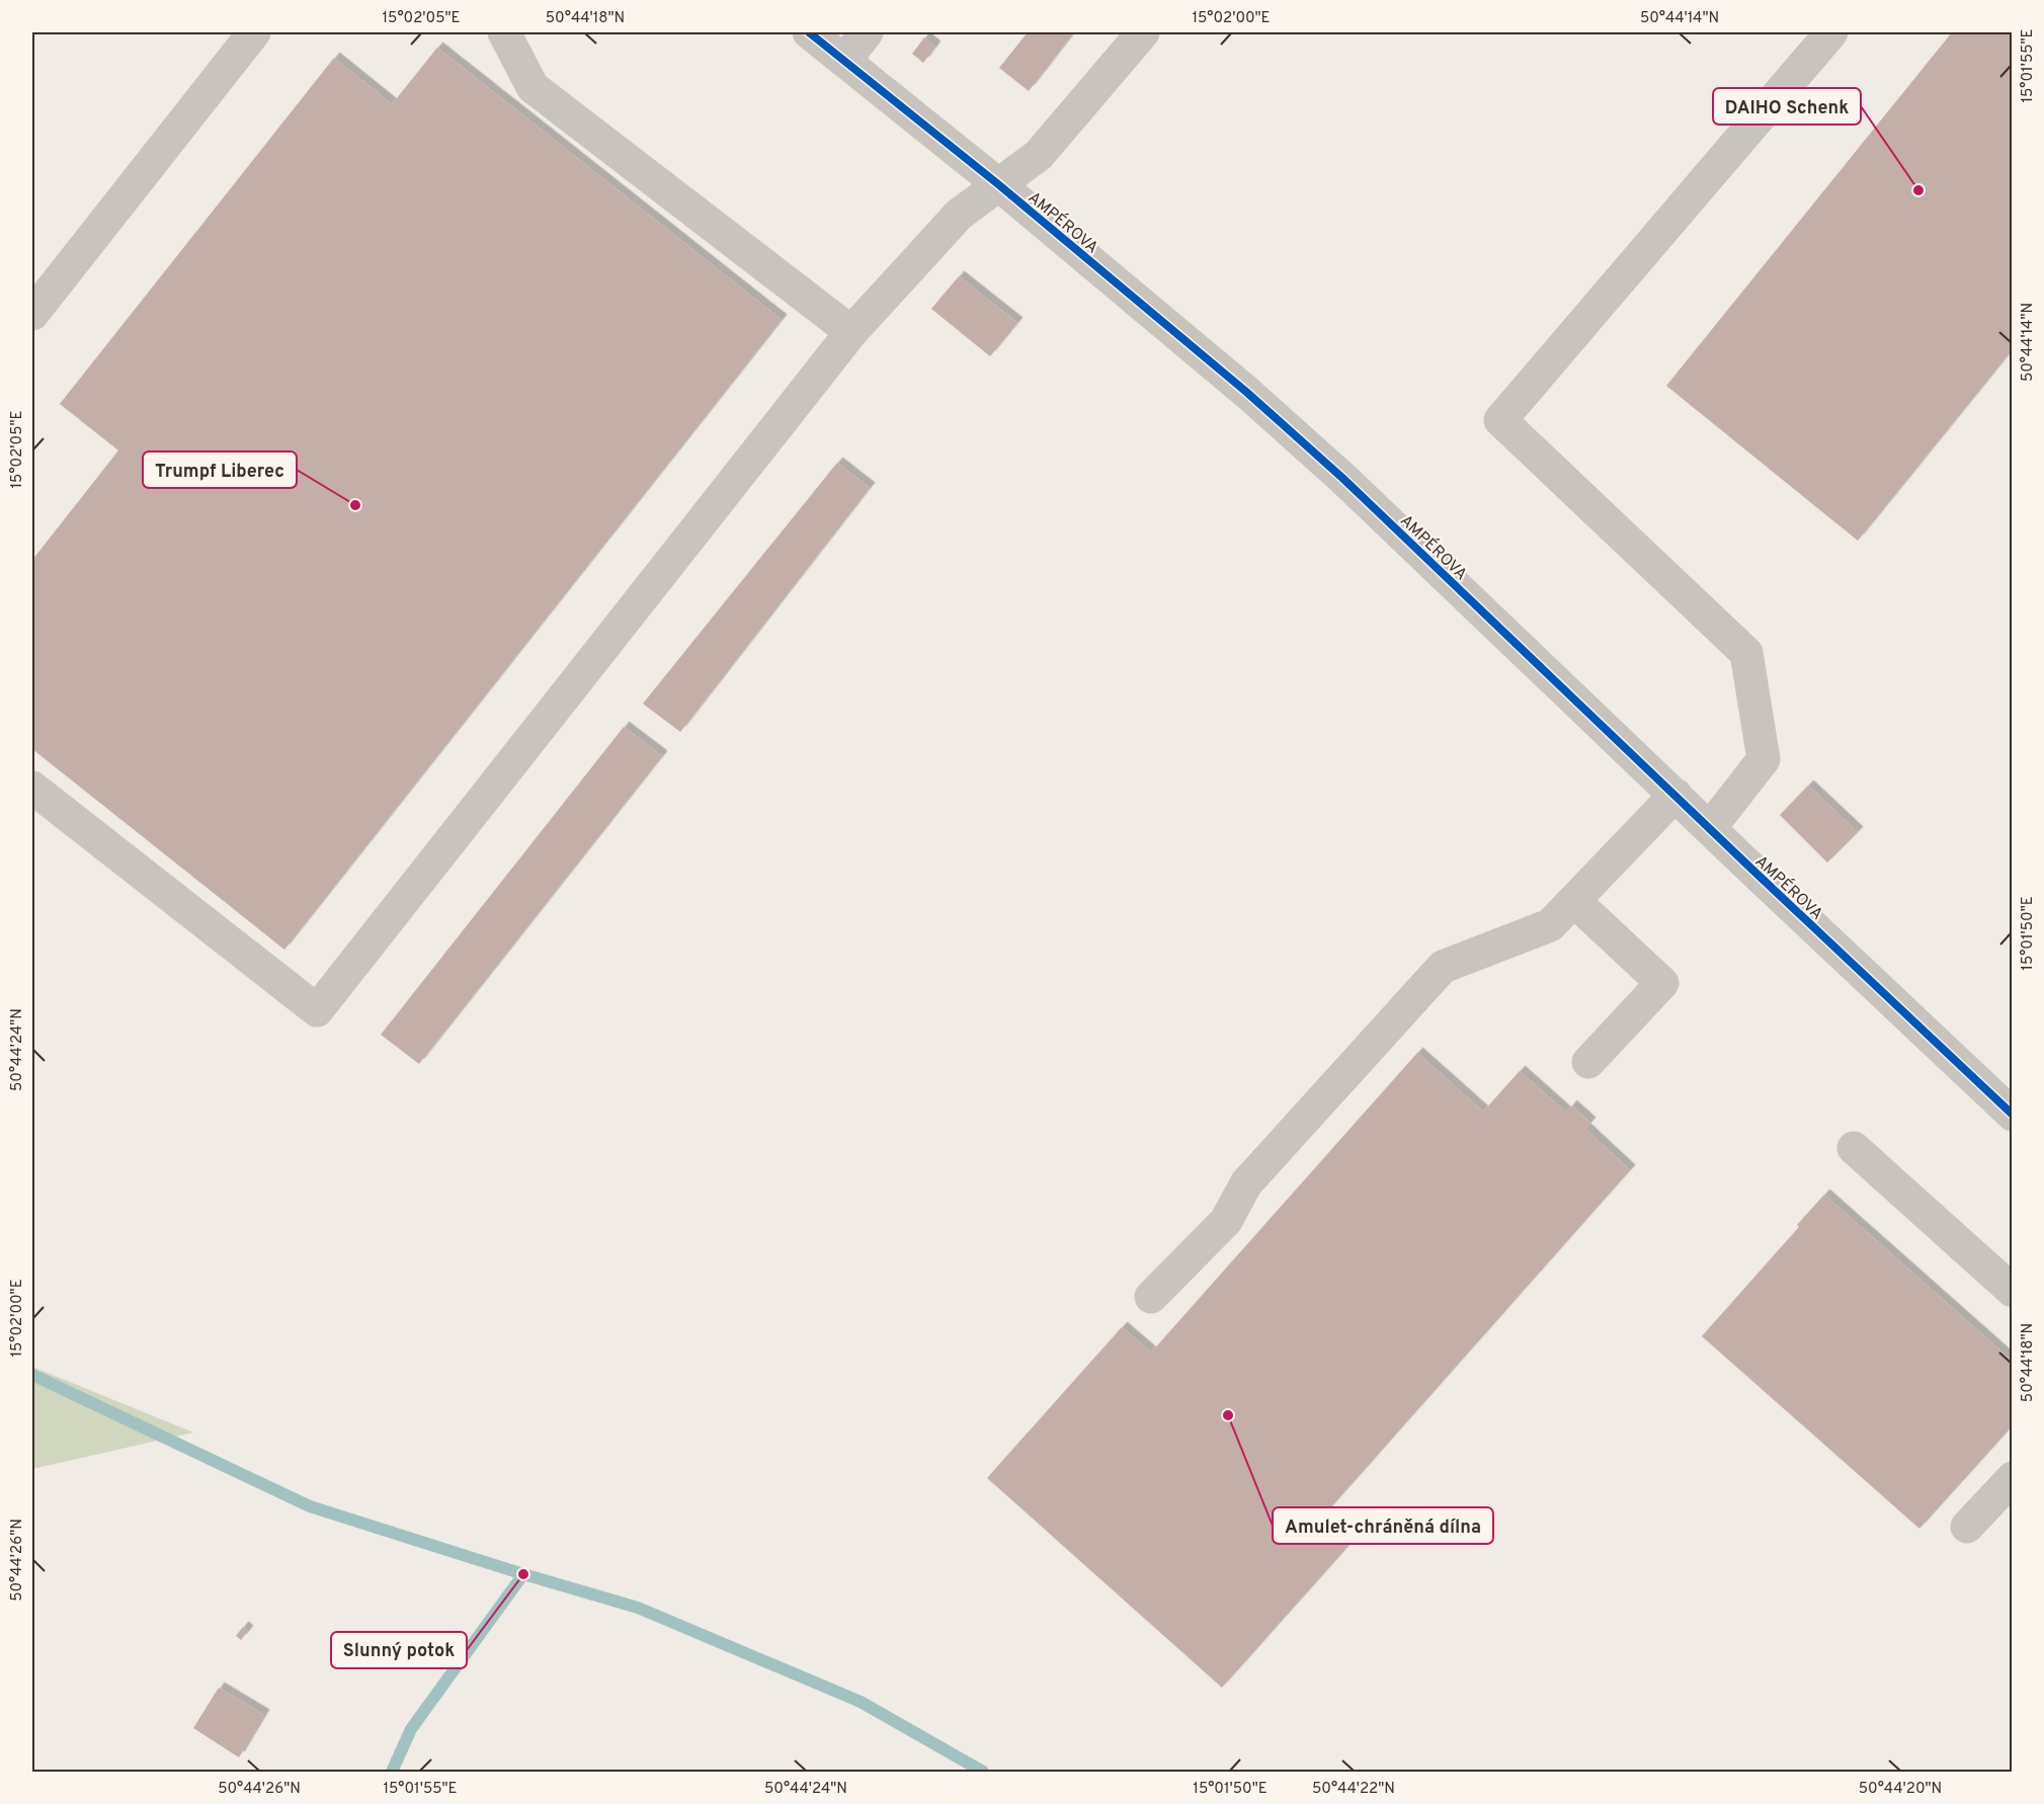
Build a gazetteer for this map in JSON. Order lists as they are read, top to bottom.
{
  "streets": {
    "street": ["AMPÉROVA"]
  },
  "places": [
    "DAIHO Schenk",
    "Trumpf Liberec",
    "Amulet-chráněná dílna",
    "Slunný potok"
  ],
  "coordinates": [
    "15°02'05\"E",
    "50°44'18\"N",
    "15°02'00\"E",
    "50°44'14\"N",
    "15°01'55\"E",
    "15°01'50\"E",
    "50°44'24\"N",
    "50°44'26\"N",
    "50°44'22\"N",
    "50°44'20\"N"
  ]
}
